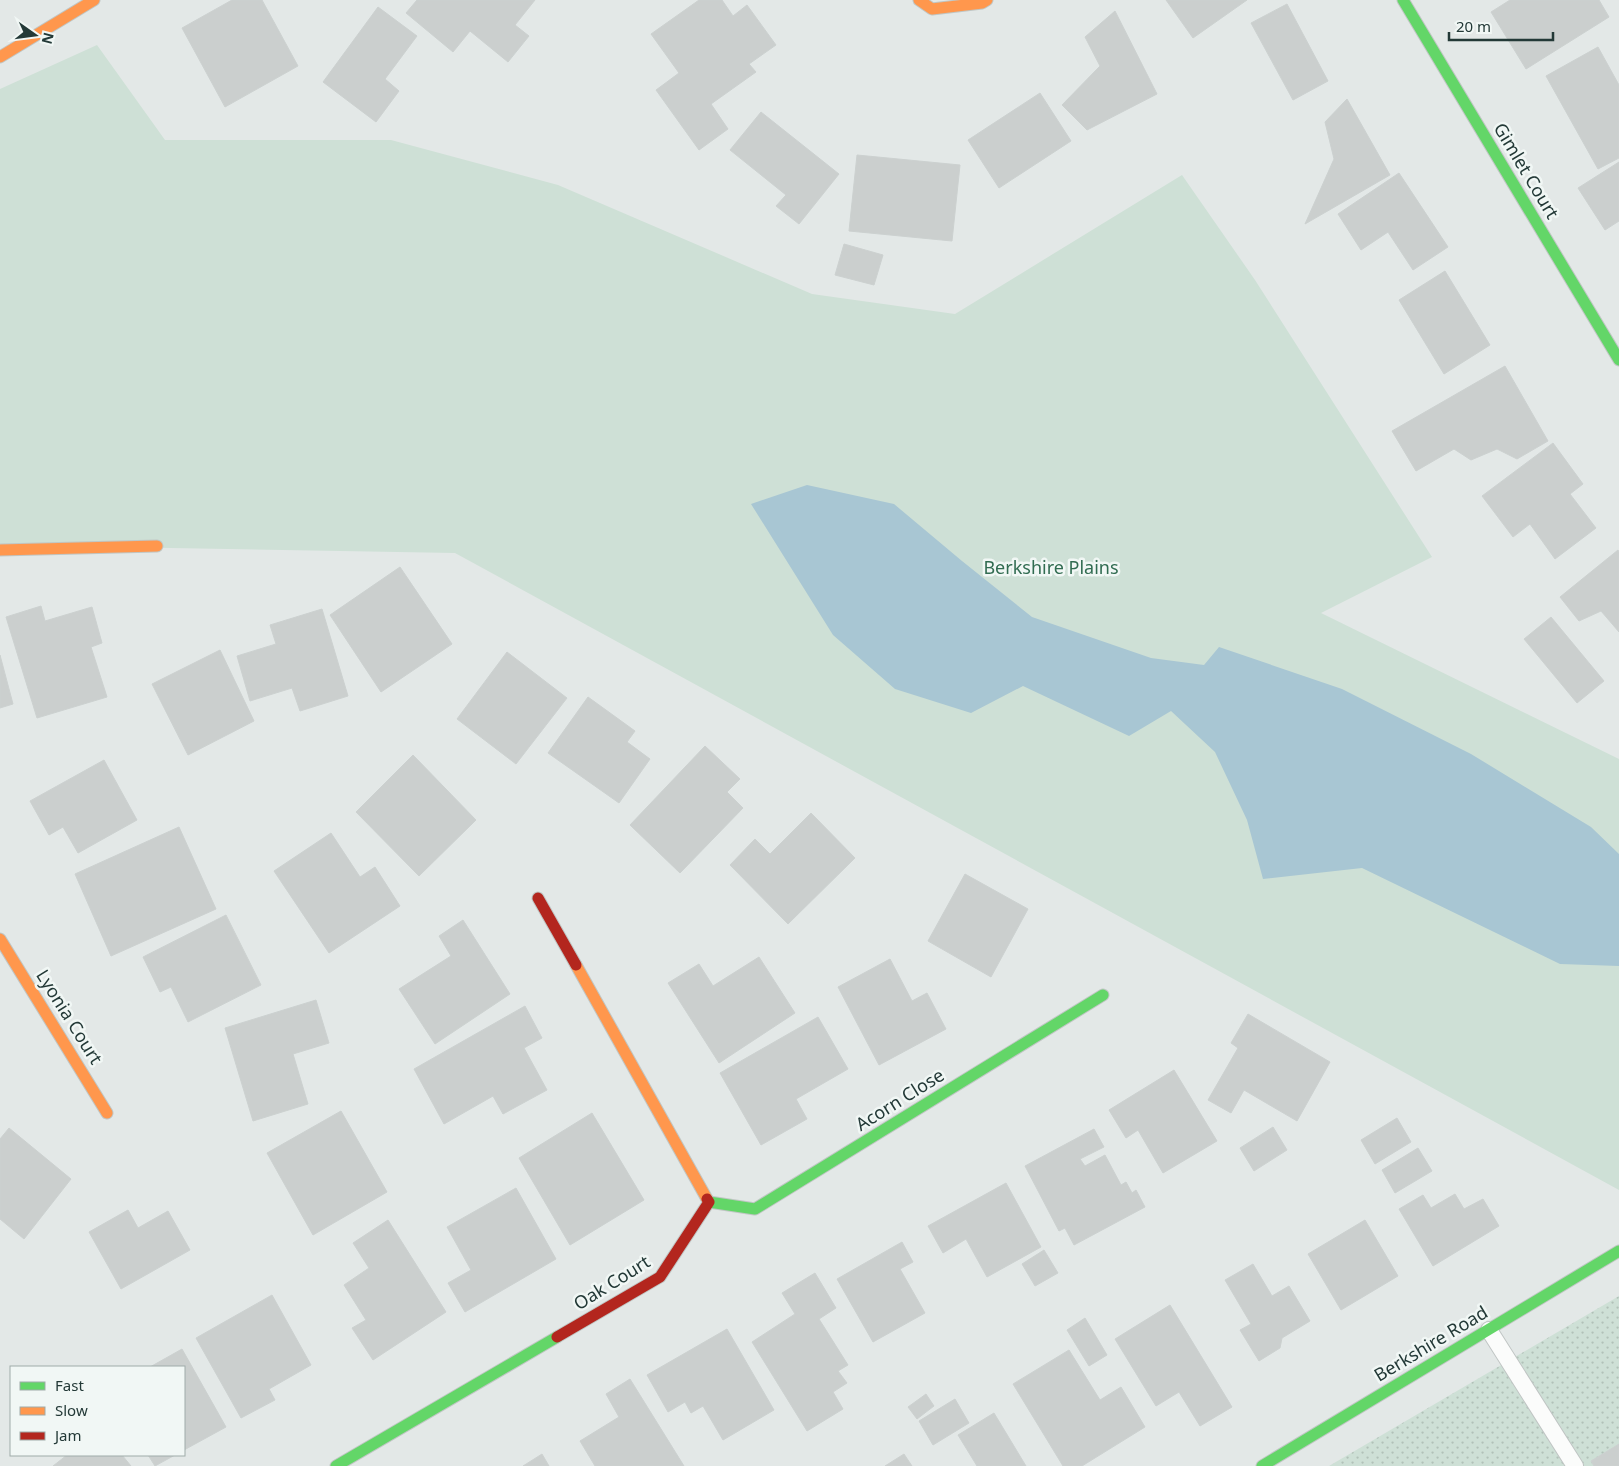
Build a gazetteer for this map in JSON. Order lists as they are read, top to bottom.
{
  "streets": {
    "street": [
      "Gimlet Court",
      "Lyonia Court",
      "Acorn Close",
      "Oak Court",
      "Berkshire Road"
    ]
  },
  "crossings": [
    ["Acorn Close", "Oak Court"]
  ],
  "parks": ["Berkshire Plains"],
  "legend": ["Fast", "Slow", "Jam"],
  "scale_bar": "20 m",
  "north": "right"
}
